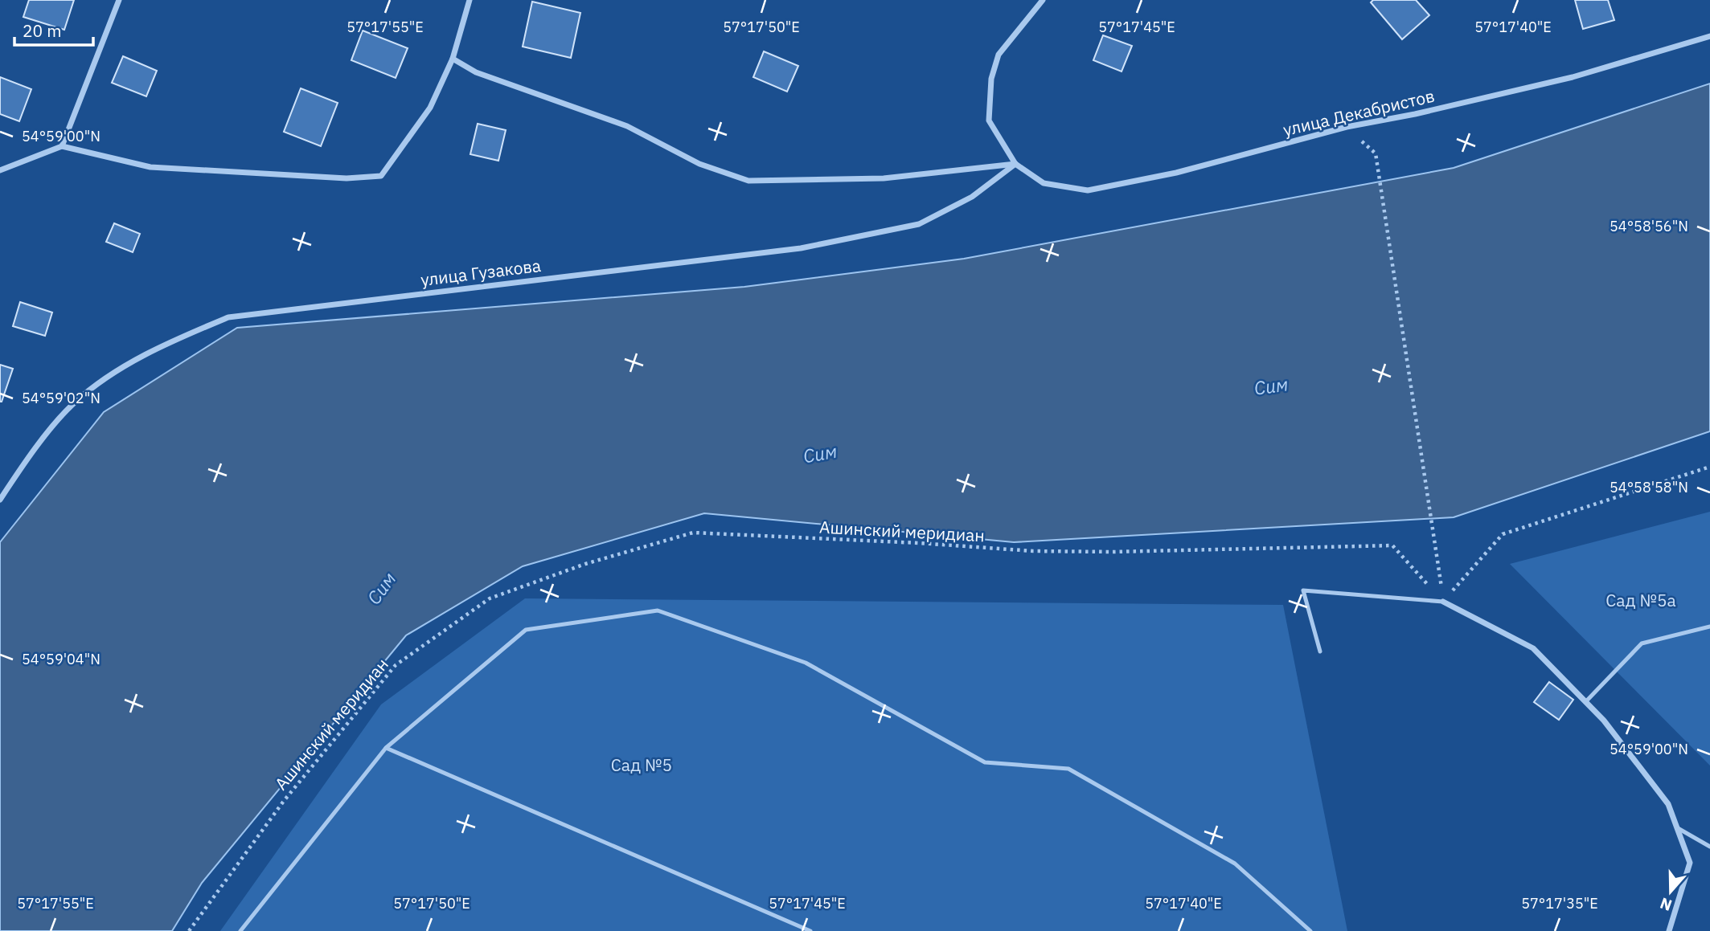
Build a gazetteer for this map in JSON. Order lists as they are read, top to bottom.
{
  "streets": {
    "street": ["улица Декабристов", "улица Гузакова"],
    "path": ["Ашинский меридиан"]
  },
  "crossings": [
    ["улица Декабристов", "улица Гузакова"]
  ],
  "water": ["Сим"],
  "parks": ["Сад №5а", "Сад №5"],
  "scale_bar": "20 m",
  "north": "bottom",
  "coordinates": [
    "57°17'55\"E",
    "57°17'50\"E",
    "57°17'45\"E",
    "57°17'40\"E",
    "54°59'00\"N",
    "54°58'56\"N",
    "54°59'02\"N",
    "54°58'58\"N",
    "54°59'04\"N",
    "57°17'35\"E"
  ]
}
